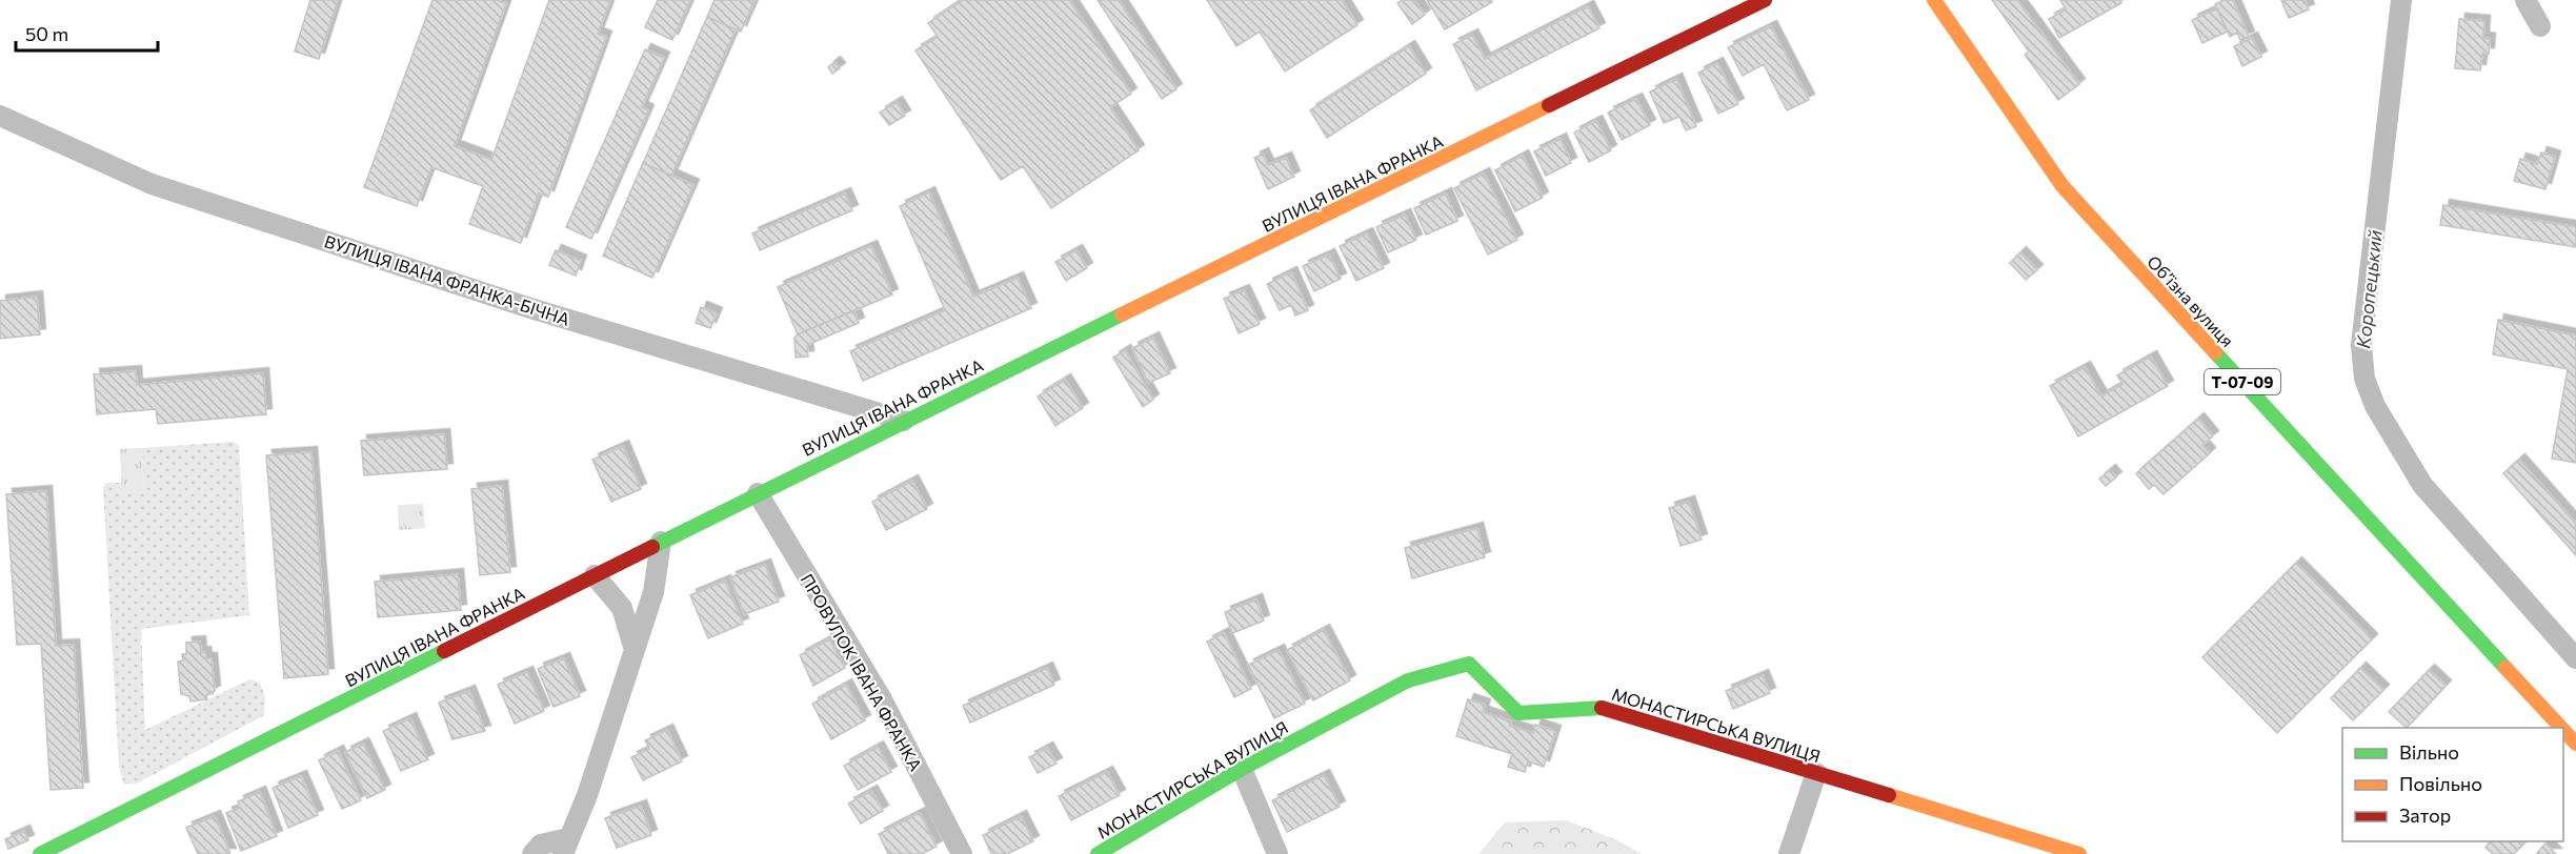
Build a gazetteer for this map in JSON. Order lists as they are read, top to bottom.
{
  "streets": {
    "street": [
      "ВУЛИЦЯ ІВАНА ФРАНКА",
      "ВУЛИЦЯ ІВАНА ФРАНКА-БІЧНА",
      "Обʼїзна вулиця",
      "Т-07-09",
      "ПРОВУЛОК ІВАНА ФРАНКА",
      "МОНАСТИРСЬКА ВУЛИЦЯ"
    ]
  },
  "crossings": [
    ["ВУЛИЦЯ ІВАНА ФРАНКА", "ВУЛИЦЯ ІВАНА ФРАНКА-БІЧНА"],
    ["ВУЛИЦЯ ІВАНА ФРАНКА", "ПРОВУЛОК ІВАНА ФРАНКА"]
  ],
  "water": ["Коропецький"],
  "legend": ["Вільно", "Повільно", "Затор"],
  "scale_bar": "50 m"
}
